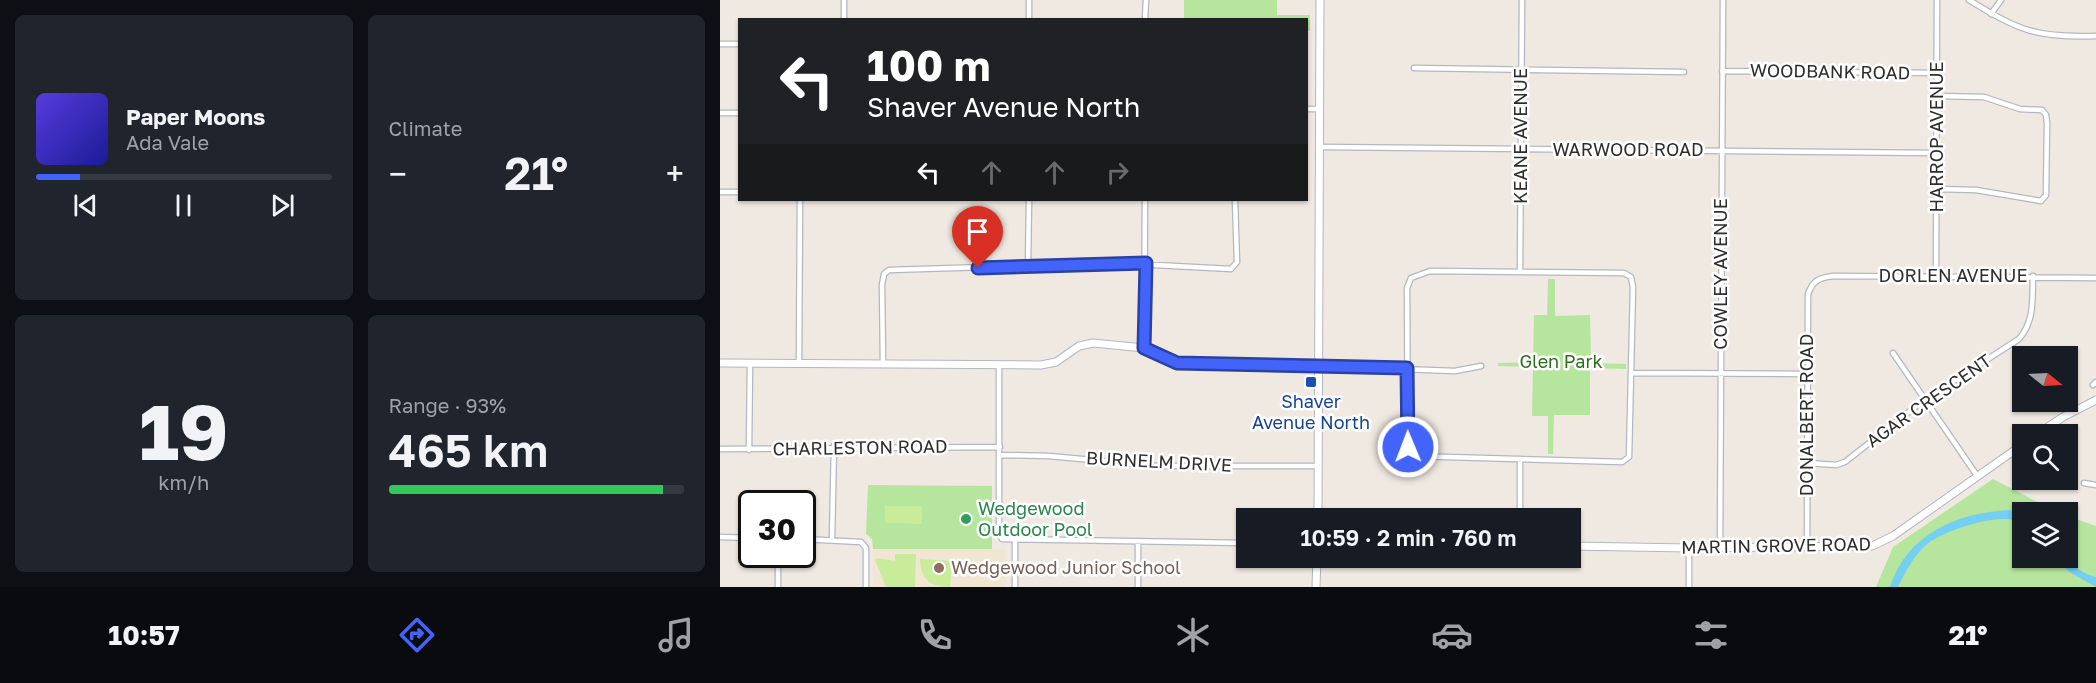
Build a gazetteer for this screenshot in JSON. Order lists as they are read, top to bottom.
{
  "streets": {
    "main road": ["MARTIN GROVE ROAD"],
    "street": [
      "WOODBANK ROAD",
      "KEANE AVENUE",
      "HARROP AVENUE",
      "WARWOOD ROAD",
      "COWLEY AVENUE",
      "DORLEN AVENUE",
      "AGAR CRESCENT",
      "DONALBERT ROAD",
      "CHARLESTON ROAD",
      "BURNELM DRIVE"
    ]
  },
  "crossings": [
    ["WOODBANK ROAD", "HARROP AVENUE"],
    ["WOODBANK ROAD", "COWLEY AVENUE"],
    ["KEANE AVENUE", "WARWOOD ROAD"],
    ["HARROP AVENUE", "WARWOOD ROAD"],
    ["HARROP AVENUE", "DORLEN AVENUE"],
    ["WARWOOD ROAD", "COWLEY AVENUE"],
    ["COWLEY AVENUE", "MARTIN GROVE ROAD"],
    ["DORLEN AVENUE", "AGAR CRESCENT"],
    ["DORLEN AVENUE", "DONALBERT ROAD"],
    ["AGAR CRESCENT", "DONALBERT ROAD"],
    ["DONALBERT ROAD", "MARTIN GROVE ROAD"]
  ],
  "parks": ["Glen Park"],
  "places": {
    "transit": ["Shaver Avenue North"],
    "other": ["Wedgewood Outdoor Pool", "Wedgewood Junior School"]
  },
  "north": "right",
  "page": {
    "tile": [
      "Climate",
      ["19", "km/h"],
      ["Range · 93%", "465 km"]
    ],
    "turn": ["100 m", "Shaver Avenue North"],
    "song": ["Paper Moons", "Ada Vale"],
    "heat": ["−", "21°", "+"],
    "limit": "30",
    "trip": "10:59 · 2 min · 760 m",
    "tabs": ["10:57", "21°"]
  }
}
